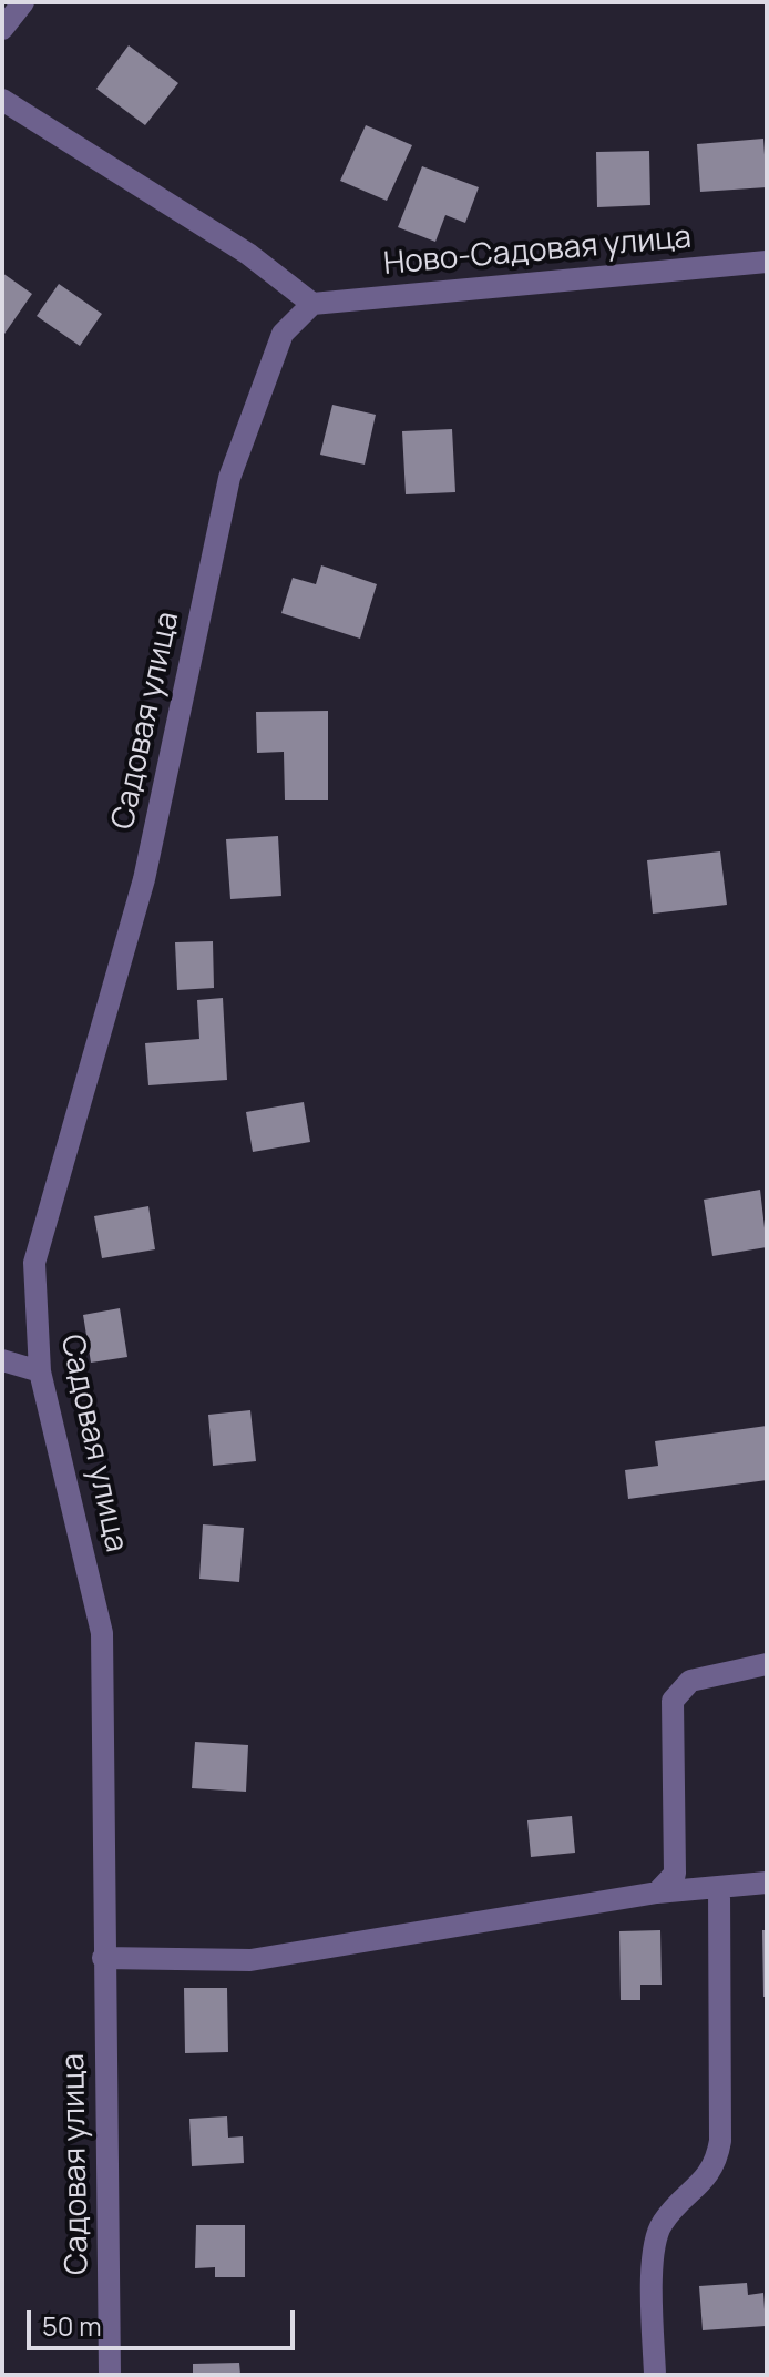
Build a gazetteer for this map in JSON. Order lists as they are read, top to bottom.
{
  "streets": {
    "street": ["Ново-Садовая улица", "Садовая улица"]
  },
  "crossings": [
    ["Ново-Садовая улица", "Садовая улица"]
  ],
  "scale_bar": "50 m"
}
